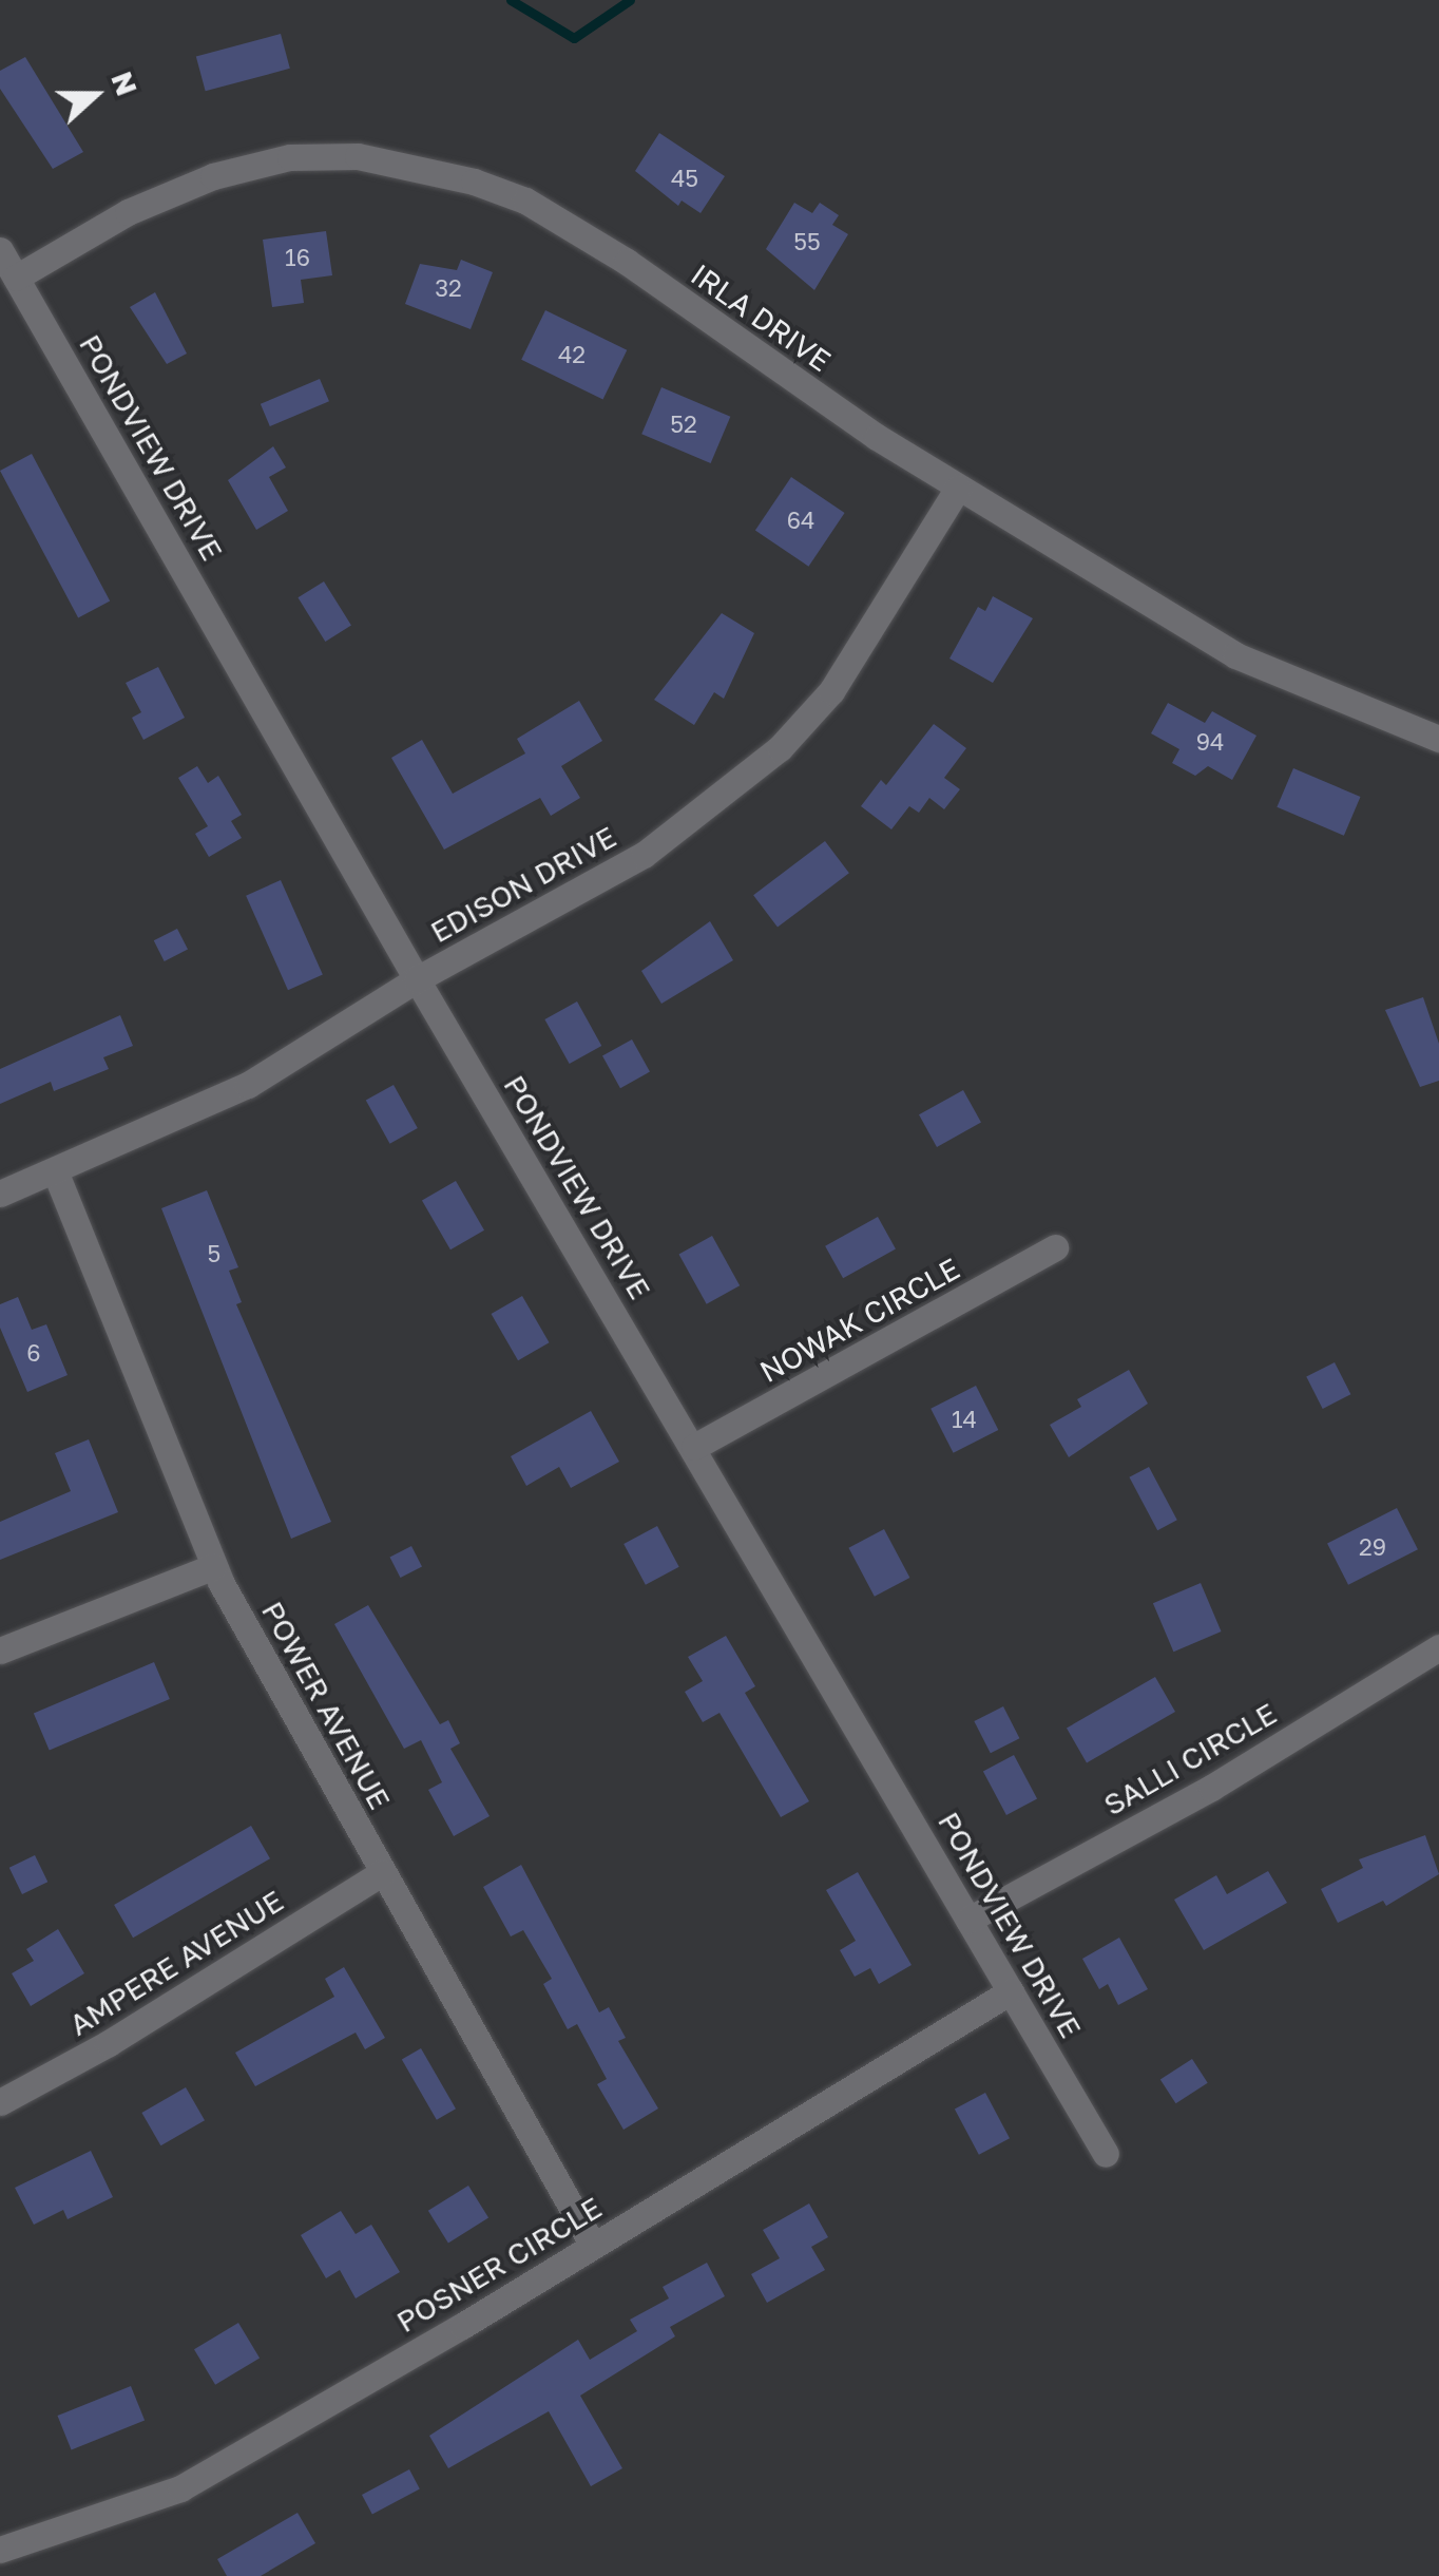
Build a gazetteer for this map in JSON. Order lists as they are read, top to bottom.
{
  "streets": {
    "street": [
      "IRLA DRIVE",
      "PONDVIEW DRIVE",
      "EDISON DRIVE",
      "NOWAK CIRCLE",
      "POWER AVENUE",
      "SALLI CIRCLE",
      "AMPERE AVENUE",
      "POSNER CIRCLE"
    ]
  },
  "crossings": [
    ["IRLA DRIVE", "PONDVIEW DRIVE"],
    ["IRLA DRIVE", "EDISON DRIVE"],
    ["PONDVIEW DRIVE", "EDISON DRIVE"],
    ["PONDVIEW DRIVE", "NOWAK CIRCLE"],
    ["PONDVIEW DRIVE", "SALLI CIRCLE"],
    ["PONDVIEW DRIVE", "POSNER CIRCLE"],
    ["EDISON DRIVE", "POWER AVENUE"],
    ["POWER AVENUE", "AMPERE AVENUE"],
    ["POWER AVENUE", "POSNER CIRCLE"]
  ],
  "house_numbers": [
    "45",
    "55",
    "16",
    "32",
    "42",
    "52",
    "64",
    "94",
    "5",
    "6",
    "14",
    "29"
  ],
  "north": "right"
}
